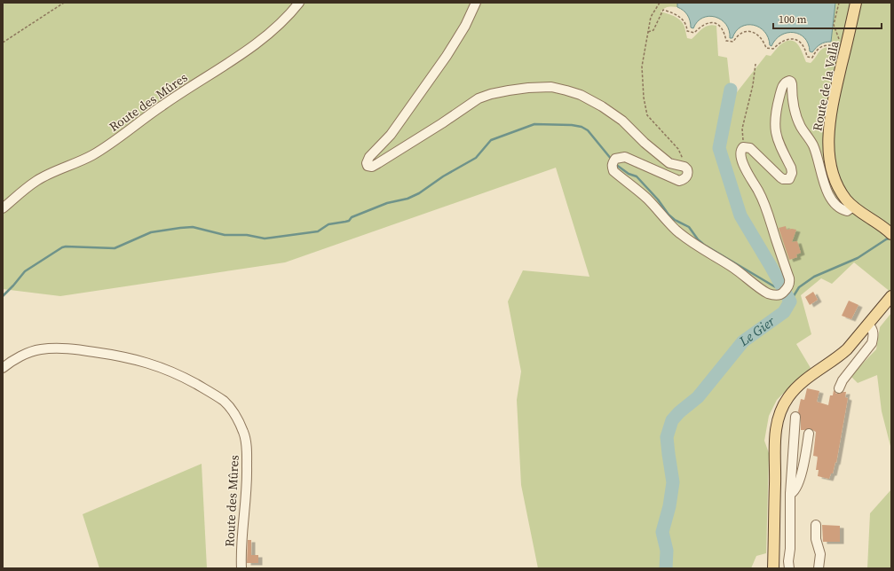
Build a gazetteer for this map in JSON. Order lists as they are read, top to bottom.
{
  "streets": {
    "main road": ["Route de la Valla"],
    "street": ["Route des Mûres"]
  },
  "water": ["Le Gier"],
  "scale_bar": "100 m"
}
